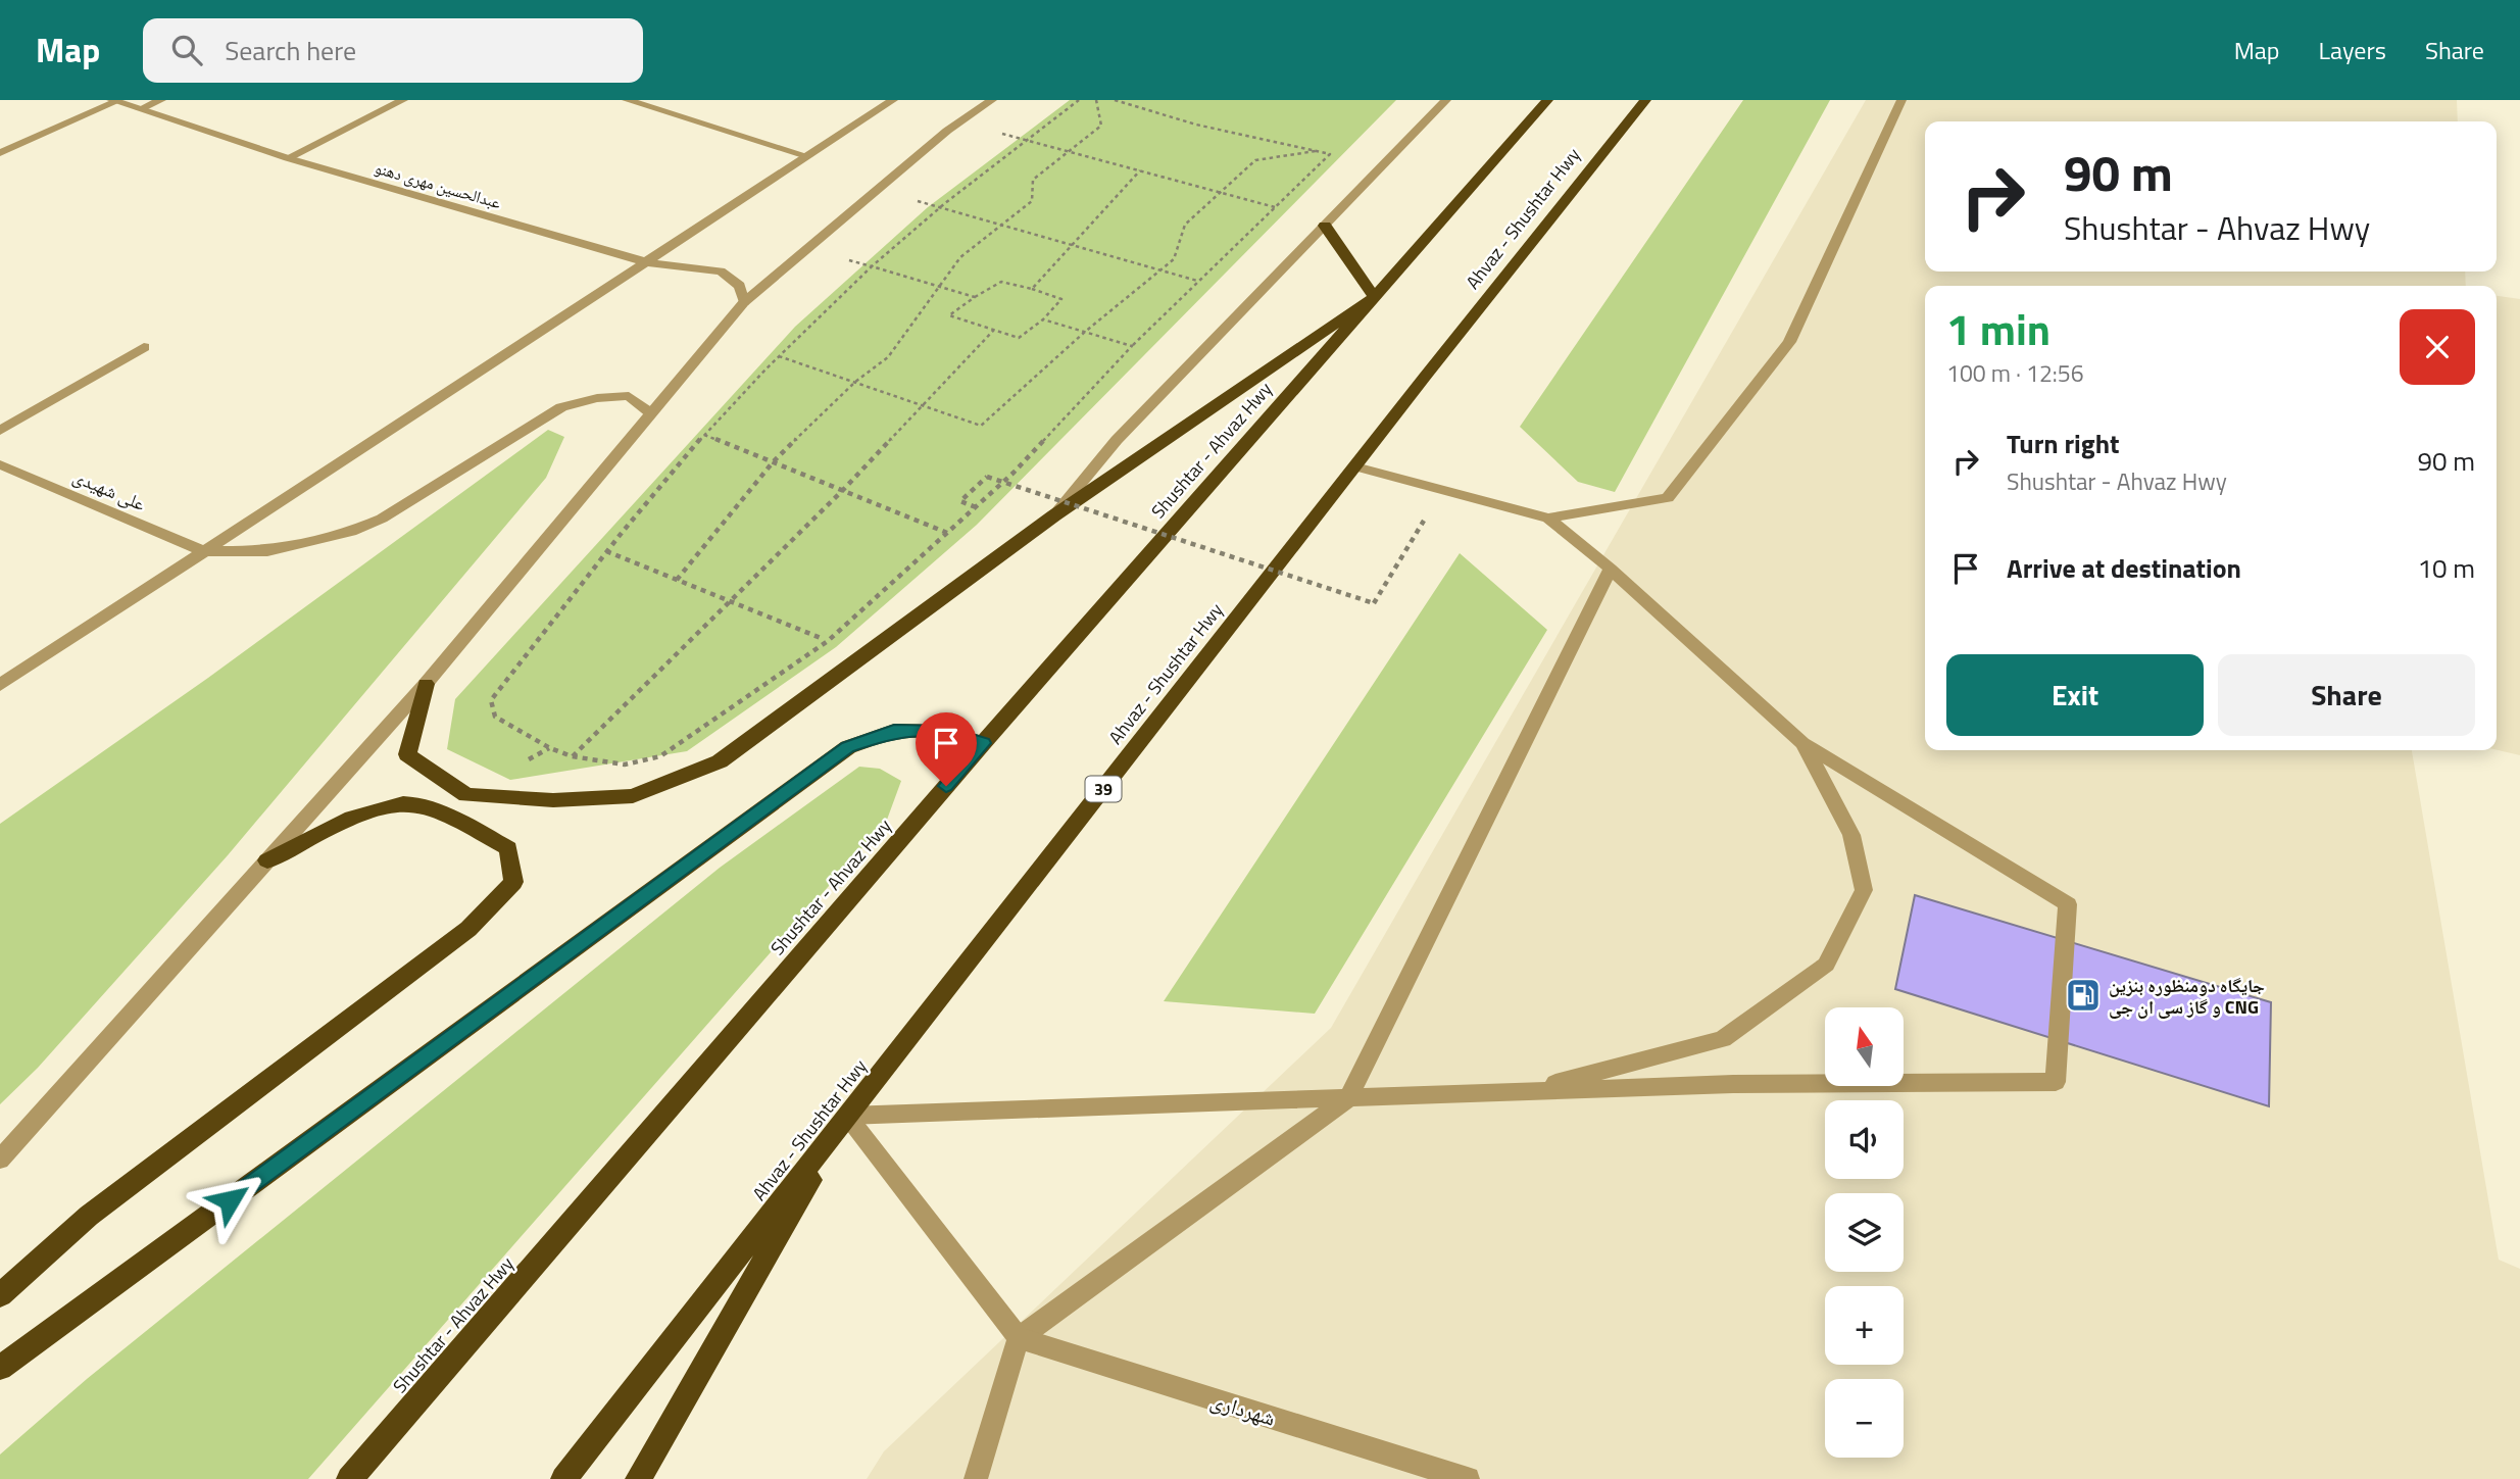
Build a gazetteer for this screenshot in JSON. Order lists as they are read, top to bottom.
{
  "streets": {
    "highway": ["Ahvaz - Shushtar Hwy", "Shushtar - Ahvaz Hwy", "39"],
    "street": ["عبدالحسین مهری دهنو", "علی شهیدی", "شهرداری"]
  },
  "places": {
    "fuel station": ["جایگاه دومنظوره بنزین و گاز سی ان جی CNG"]
  },
  "north": "top",
  "page": {
    "header": "Map",
    "search": "Search here",
    "nav": ["Map", "Layers", "Share"],
    "turn": ["90 m", "Shushtar - Ahvaz Hwy"],
    "heading": ["1 min", "100 m · 12:56"],
    "list": [
      {
        "name": "Turn right",
        "note": "Shushtar - Ahvaz Hwy",
        "value": "90 m"
      },
      {
        "name": "Arrive at destination",
        "value": "10 m"
      }
    ],
    "buttons": ["Exit", "Share"],
    "map_buttons": ["+", "−"]
  }
}
